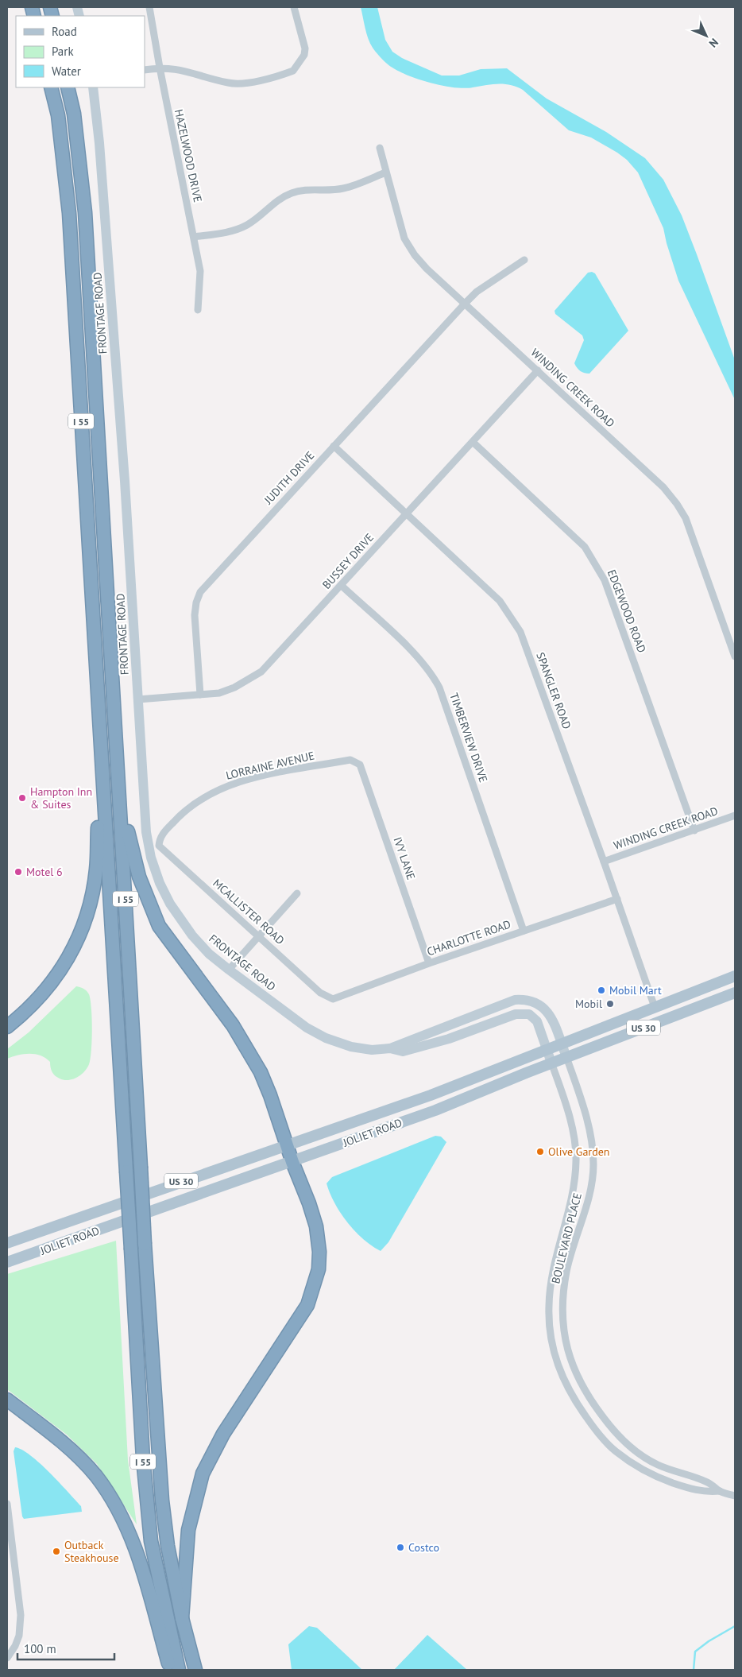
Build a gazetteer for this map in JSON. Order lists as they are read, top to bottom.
{
  "streets": {
    "highway": ["I 55"],
    "main road": ["US 30", "JOLIET ROAD"],
    "street": [
      "HAZELWOOD DRIVE",
      "FRONTAGE ROAD",
      "WINDING CREEK ROAD",
      "JUDITH DRIVE",
      "BUSSEY DRIVE",
      "EDGEWOOD ROAD",
      "SPANGLER ROAD",
      "TIMBERVIEW DRIVE",
      "LORRAINE AVENUE",
      "IVY LANE",
      "MCALLISTER ROAD",
      "CHARLOTTE ROAD",
      "BOULEVARD PLACE"
    ]
  },
  "crossings": [
    ["FRONTAGE ROAD", "BUSSEY DRIVE"],
    ["FRONTAGE ROAD", "JOLIET ROAD"],
    ["FRONTAGE ROAD", "BOULEVARD PLACE"],
    ["WINDING CREEK ROAD", "JUDITH DRIVE"],
    ["WINDING CREEK ROAD", "BUSSEY DRIVE"],
    ["WINDING CREEK ROAD", "EDGEWOOD ROAD"],
    ["WINDING CREEK ROAD", "SPANGLER ROAD"],
    ["JUDITH DRIVE", "BUSSEY DRIVE"],
    ["JUDITH DRIVE", "SPANGLER ROAD"],
    ["BUSSEY DRIVE", "EDGEWOOD ROAD"],
    ["BUSSEY DRIVE", "SPANGLER ROAD"],
    ["BUSSEY DRIVE", "TIMBERVIEW DRIVE"],
    ["SPANGLER ROAD", "CHARLOTTE ROAD"],
    ["SPANGLER ROAD", "JOLIET ROAD"],
    ["TIMBERVIEW DRIVE", "CHARLOTTE ROAD"],
    ["LORRAINE AVENUE", "IVY LANE"],
    ["LORRAINE AVENUE", "MCALLISTER ROAD"],
    ["IVY LANE", "CHARLOTTE ROAD"],
    ["MCALLISTER ROAD", "CHARLOTTE ROAD"],
    ["JOLIET ROAD", "BOULEVARD PLACE"]
  ],
  "places": [
    "Hampton Inn & Suites",
    "Motel 6",
    "Mobil Mart",
    "Mobil",
    "Olive Garden",
    "Costco",
    "Outback Steakhouse"
  ],
  "legend": ["Road", "Park", "Water"],
  "scale_bar": "100 m",
  "north": "bottom right"
}
